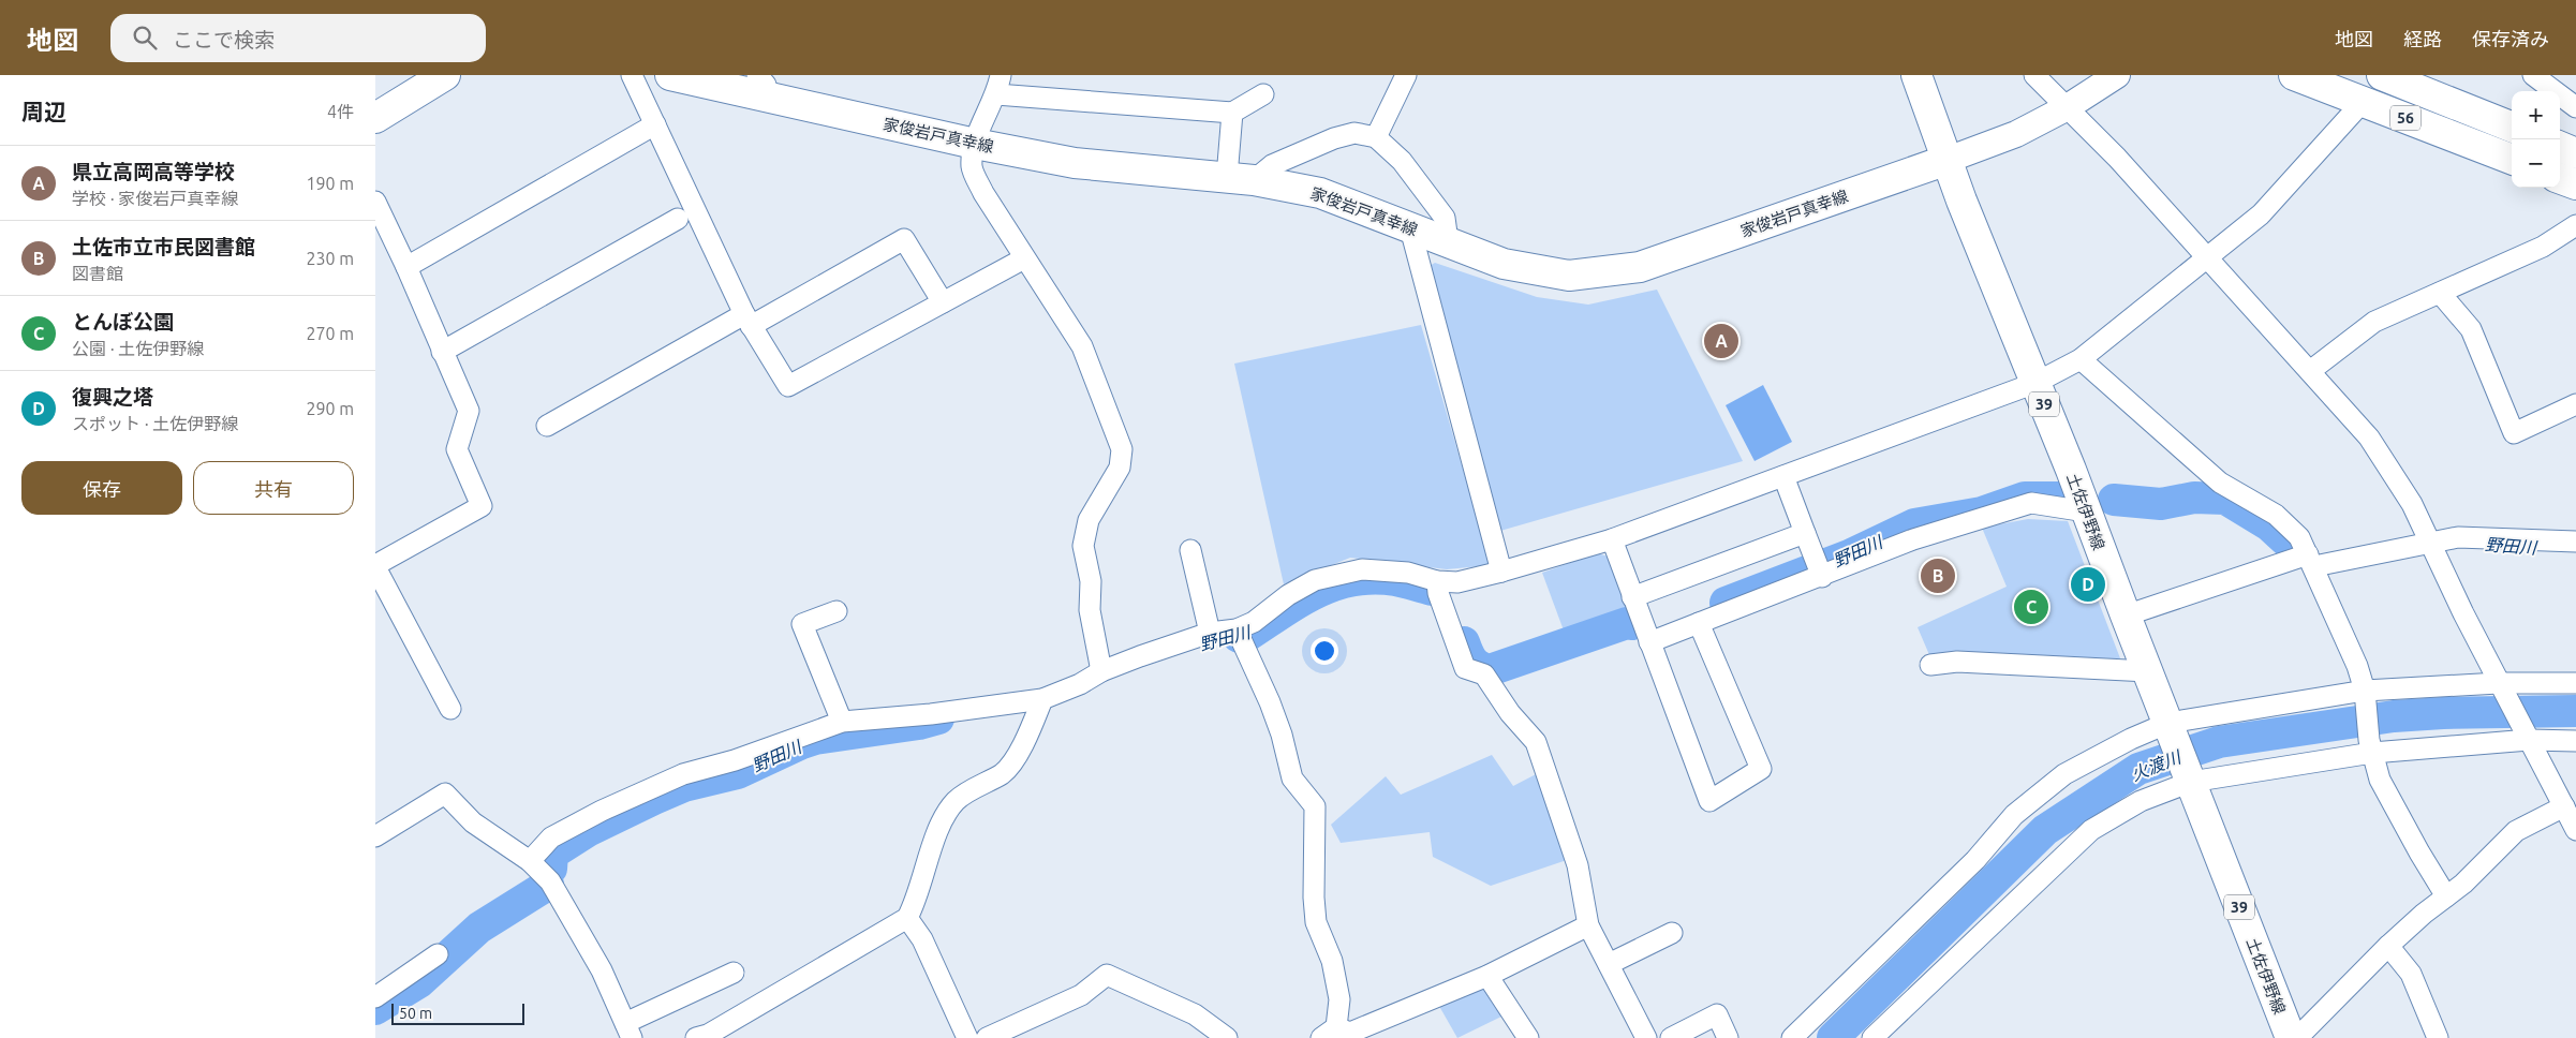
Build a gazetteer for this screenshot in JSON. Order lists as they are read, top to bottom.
{
  "streets": {
    "main road": [
      "56",
      "家俊岩戸真幸線",
      "39",
      "土佐伊野線"
    ]
  },
  "crossings": [
    ["家俊岩戸真幸線", "土佐伊野線"]
  ],
  "water": ["野田川", "火渡川"],
  "scale_bar": "50 m",
  "page": {
    "header": "地図",
    "search": "ここで検索",
    "nav": ["地図", "経路", "保存済み"],
    "heading": ["周辺", "4件"],
    "map_buttons": ["+", "−"],
    "list": [
      {
        "mark": "A",
        "name": "県立高岡高等学校",
        "note": "学校 · 家俊岩戸真幸線",
        "value": "190 m"
      },
      {
        "mark": "B",
        "name": "土佐市立市民図書館",
        "note": "図書館",
        "value": "230 m"
      },
      {
        "mark": "C",
        "name": "とんぼ公園",
        "note": "公園 · 土佐伊野線",
        "value": "270 m"
      },
      {
        "mark": "D",
        "name": "復興之塔",
        "note": "スポット · 土佐伊野線",
        "value": "290 m"
      }
    ],
    "pins": [
      "A",
      "B",
      "D",
      "C"
    ],
    "buttons": ["保存", "共有"],
    "scale": "50 m"
  }
}
